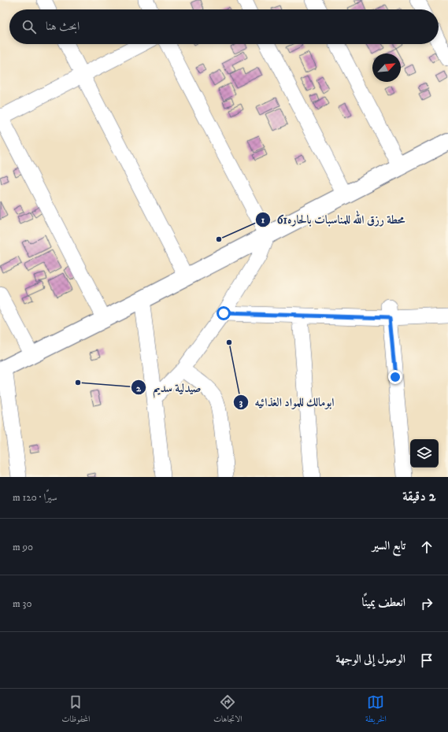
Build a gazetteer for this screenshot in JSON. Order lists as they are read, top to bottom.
{
  "places": ["محطة رزق الله للمناسبات بالحاره61", "ابومالك للمواد الغذائيه", "صيدلية سديم"],
  "north": "top right",
  "page": {
    "search": "ابحث هنا",
    "heading": ["2 دقيقة", "سيرًا · 120 m"],
    "list": [
      ["تابع السير", "90 m"],
      ["انعطف يمينًا", "30 m"],
      "الوصول إلى الوجهة"
    ],
    "nav": ["الخريطة", "الاتجاهات", "المحفوظات"]
  }
}
